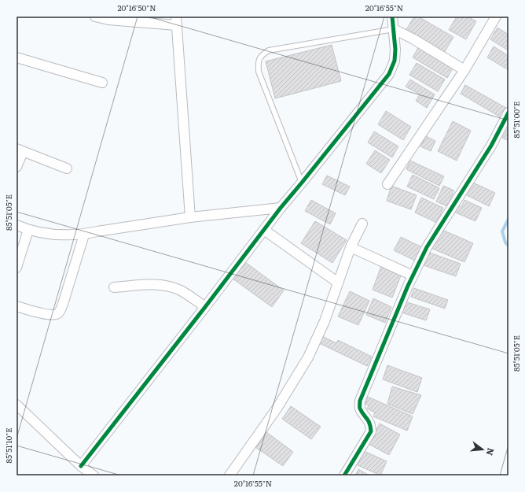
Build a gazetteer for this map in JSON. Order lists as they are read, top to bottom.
{
  "north": "right",
  "coordinates": [
    "20°16'50\"N",
    "20°16'55\"N",
    "85°51'00\"E",
    "85°51'05\"E",
    "85°51'10\"E"
  ]
}
